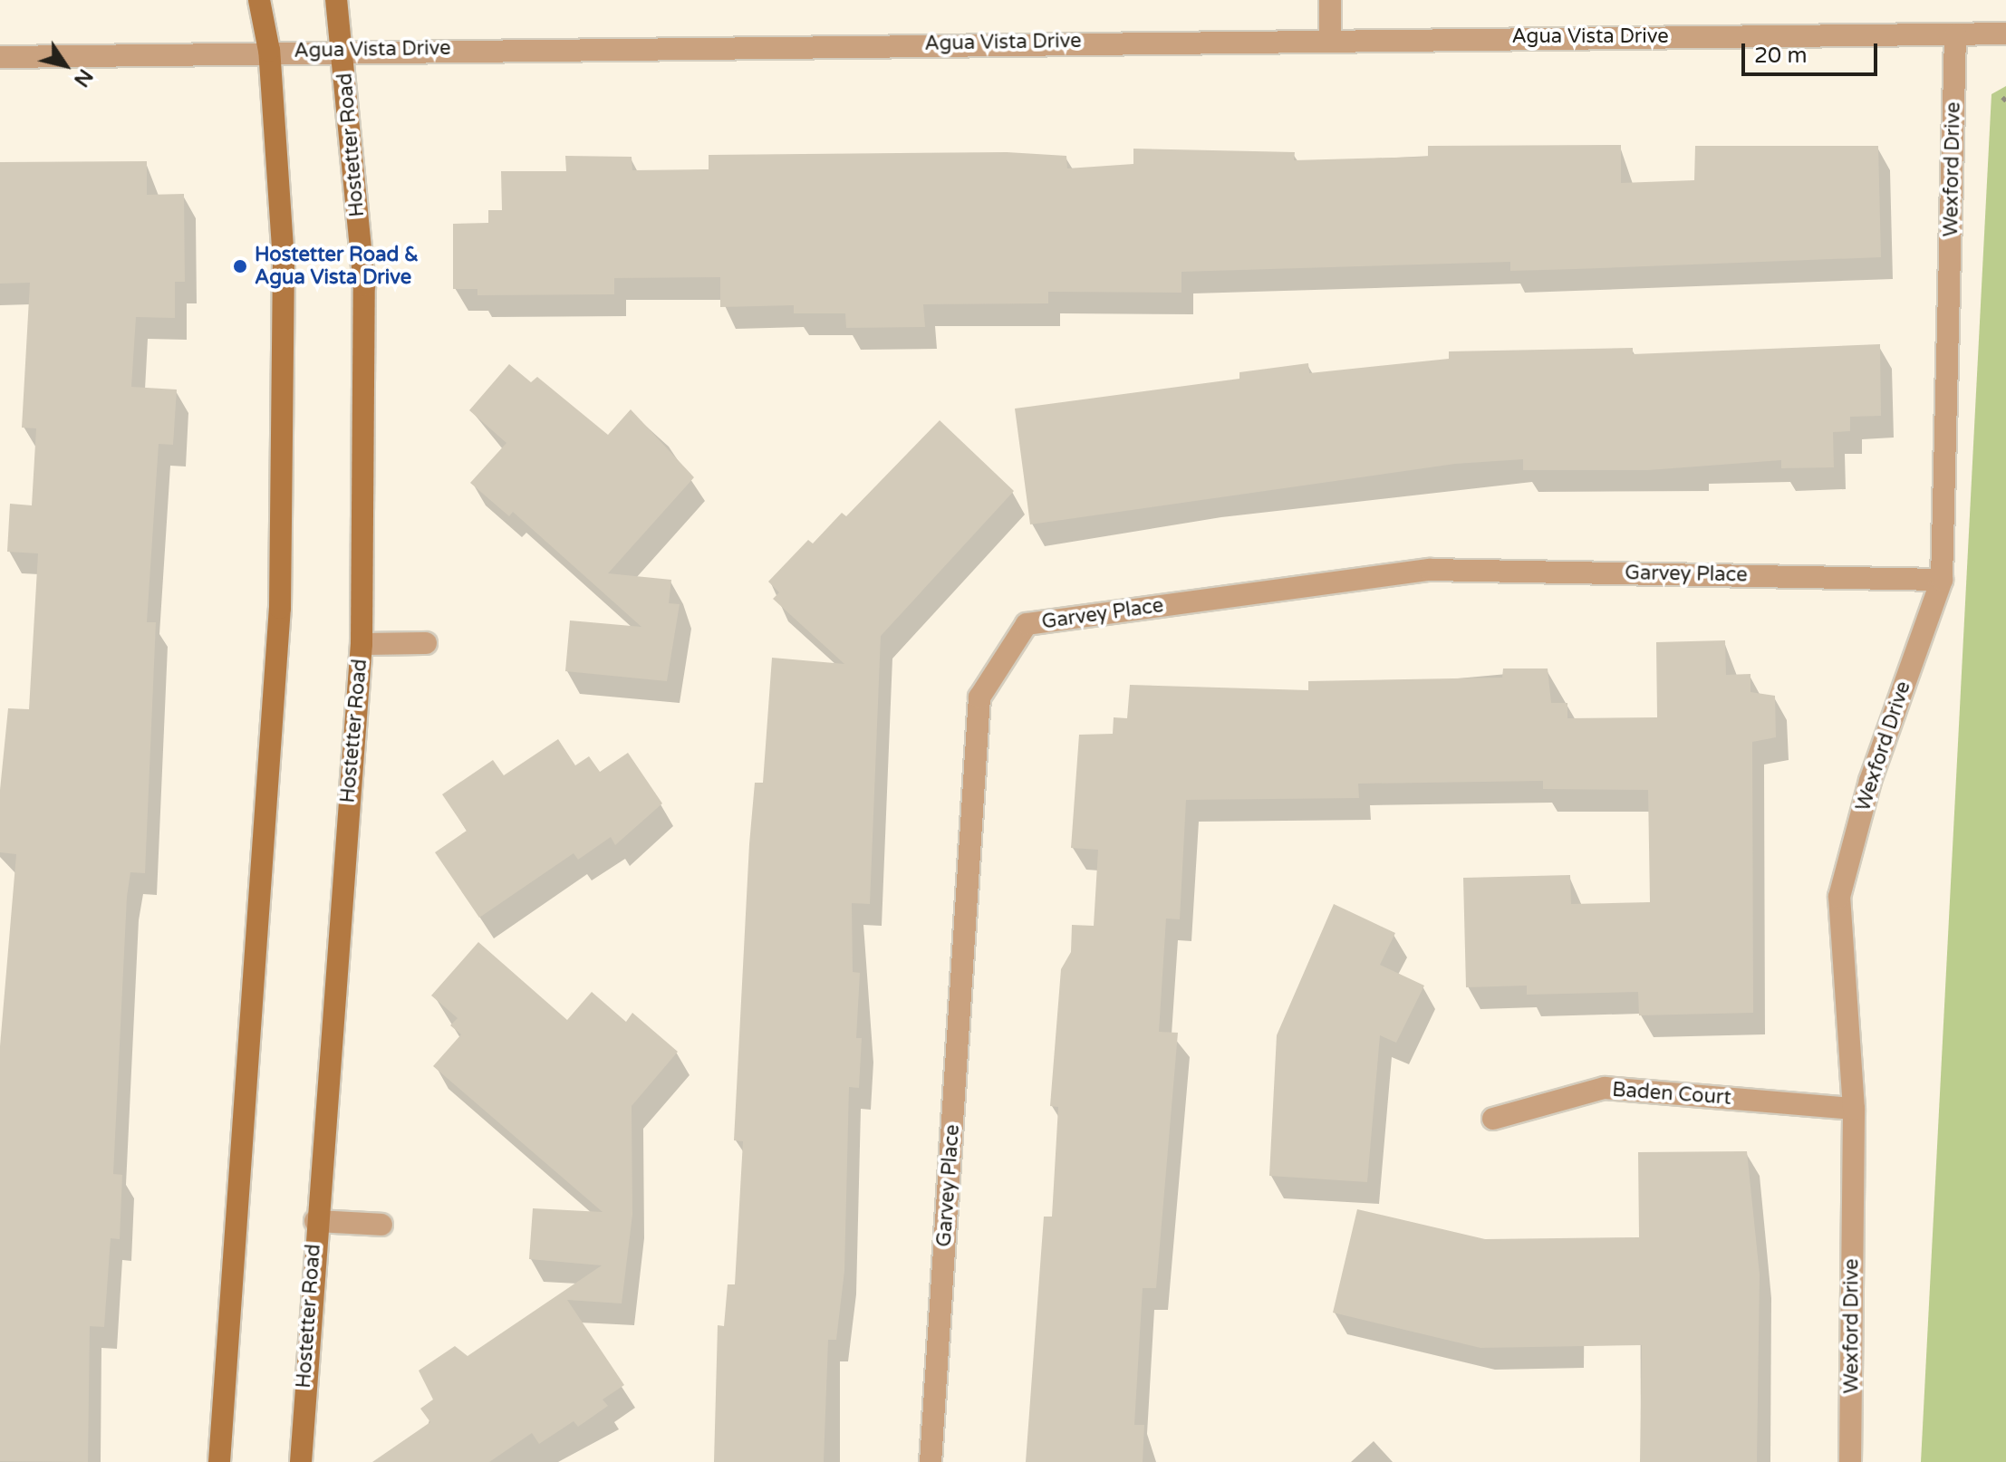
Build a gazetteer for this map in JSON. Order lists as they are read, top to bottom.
{
  "streets": {
    "main road": ["Hostetter Road"],
    "street": [
      "Agua Vista Drive",
      "Wexford Drive",
      "Garvey Place",
      "Baden Court"
    ]
  },
  "crossings": [
    ["Agua Vista Drive", "Hostetter Road"],
    ["Agua Vista Drive", "Wexford Drive"],
    ["Wexford Drive", "Garvey Place"],
    ["Wexford Drive", "Baden Court"]
  ],
  "places": ["Hostetter Road & Agua Vista Drive"],
  "scale_bar": "20 m",
  "north": "bottom right"
}
